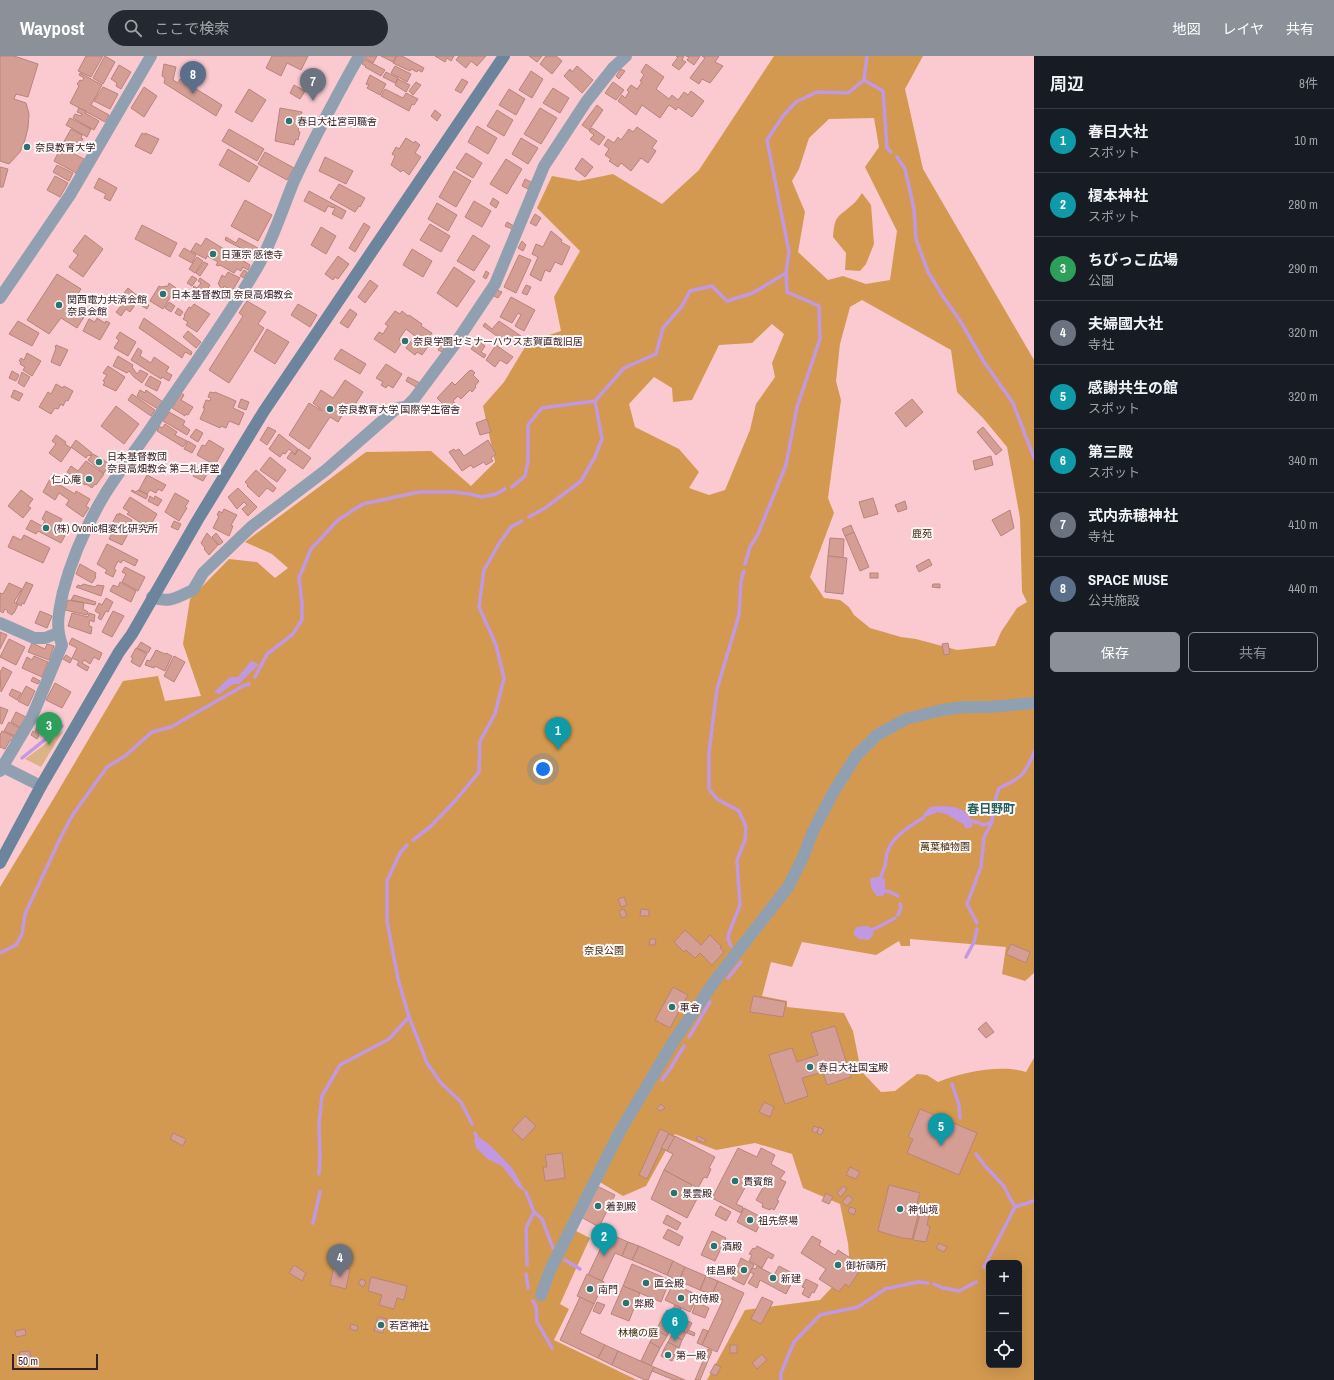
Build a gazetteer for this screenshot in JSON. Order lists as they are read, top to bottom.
{
  "districts": ["春日野町"],
  "parks": [
    "鹿苑",
    "萬葉植物園",
    "奈良公園",
    "林檎の庭"
  ],
  "places": [
    "春日大社宮司職舎",
    "奈良教育大学",
    "日蓮宗 感徳寺",
    "日本基督教団 奈良高畑教会",
    "関西電力共済会館 奈良会館",
    "奈良学園セミナーハウス志賀直哉旧居",
    "奈良教育大学 国際学生宿舎",
    "日本基督教団 奈良高畑教会 第二礼拝堂",
    "仁心庵",
    "(株) Ovonic相変化研究所",
    "車舎",
    "春日大社国宝殿",
    "貴賓館",
    "景雲殿",
    "着到殿",
    "神仙境",
    "祖先祭場",
    "酒殿",
    "御祈禱所",
    "桂昌殿",
    "新建",
    "直会殿",
    "南門",
    "内侍殿",
    "弊殿",
    "若宮神社",
    "第一殿"
  ],
  "scale_bar": "50 m",
  "page": {
    "header": "Waypost",
    "search": "ここで検索",
    "nav": ["地図", "レイヤ", "共有"],
    "heading": ["周辺", "8件"],
    "pins": [
      "8",
      "7",
      "3",
      "1",
      "5",
      "2",
      "4",
      "6"
    ],
    "list": [
      {
        "mark": "1",
        "name": "春日大社",
        "note": "スポット",
        "value": "10 m"
      },
      {
        "mark": "2",
        "name": "榎本神社",
        "note": "スポット",
        "value": "280 m"
      },
      {
        "mark": "3",
        "name": "ちびっこ広場",
        "note": "公園",
        "value": "290 m"
      },
      {
        "mark": "4",
        "name": "夫婦國大社",
        "note": "寺社",
        "value": "320 m"
      },
      {
        "mark": "5",
        "name": "感謝共生の館",
        "note": "スポット",
        "value": "320 m"
      },
      {
        "mark": "6",
        "name": "第三殿",
        "note": "スポット",
        "value": "340 m"
      },
      {
        "mark": "7",
        "name": "式内赤穂神社",
        "note": "寺社",
        "value": "410 m"
      },
      {
        "mark": "8",
        "name": "SPACE MUSE",
        "note": "公共施設",
        "value": "440 m"
      }
    ],
    "buttons": ["保存", "共有"],
    "map_buttons": ["+", "−"],
    "scale": "50 m"
  }
}
